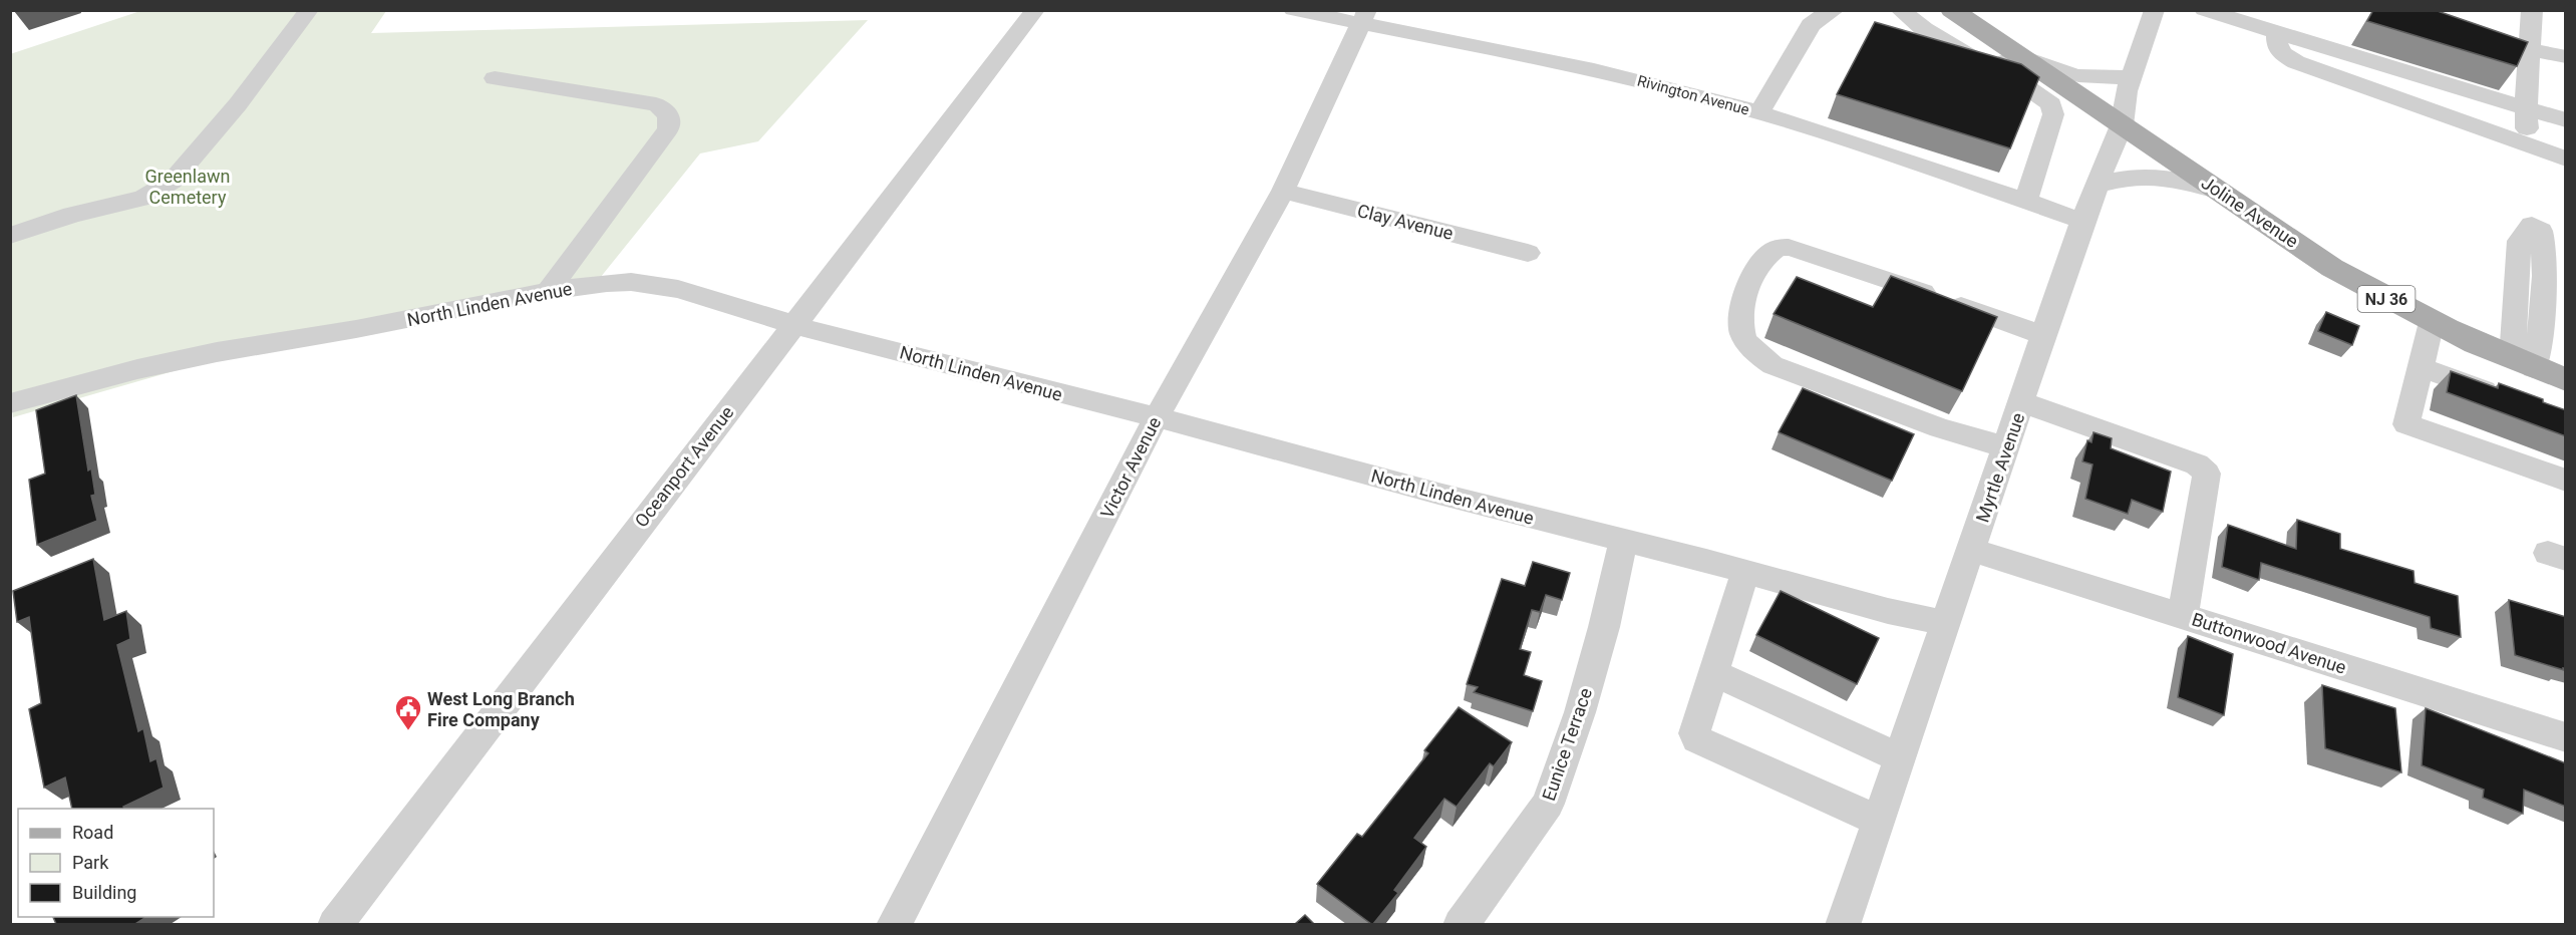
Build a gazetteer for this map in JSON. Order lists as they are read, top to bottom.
{
  "streets": {
    "main road": ["Joline Avenue", "NJ 36"],
    "street": [
      "Rivington Avenue",
      "Clay Avenue",
      "North Linden Avenue",
      "Oceanport Avenue",
      "Victor Avenue",
      "Myrtle Avenue",
      "Buttonwood Avenue",
      "Eunice Terrace"
    ]
  },
  "crossings": [
    ["Rivington Avenue", "Victor Avenue"],
    ["Rivington Avenue", "Myrtle Avenue"],
    ["Joline Avenue", "Myrtle Avenue"],
    ["Clay Avenue", "Victor Avenue"],
    ["North Linden Avenue", "Oceanport Avenue"],
    ["North Linden Avenue", "Victor Avenue"],
    ["North Linden Avenue", "Myrtle Avenue"],
    ["North Linden Avenue", "Eunice Terrace"],
    ["Myrtle Avenue", "Buttonwood Avenue"]
  ],
  "parks": ["Greenlawn Cemetery"],
  "places": {
    "public building": ["West Long Branch Fire Company"]
  },
  "legend": ["Road", "Park", "Building"]
}
